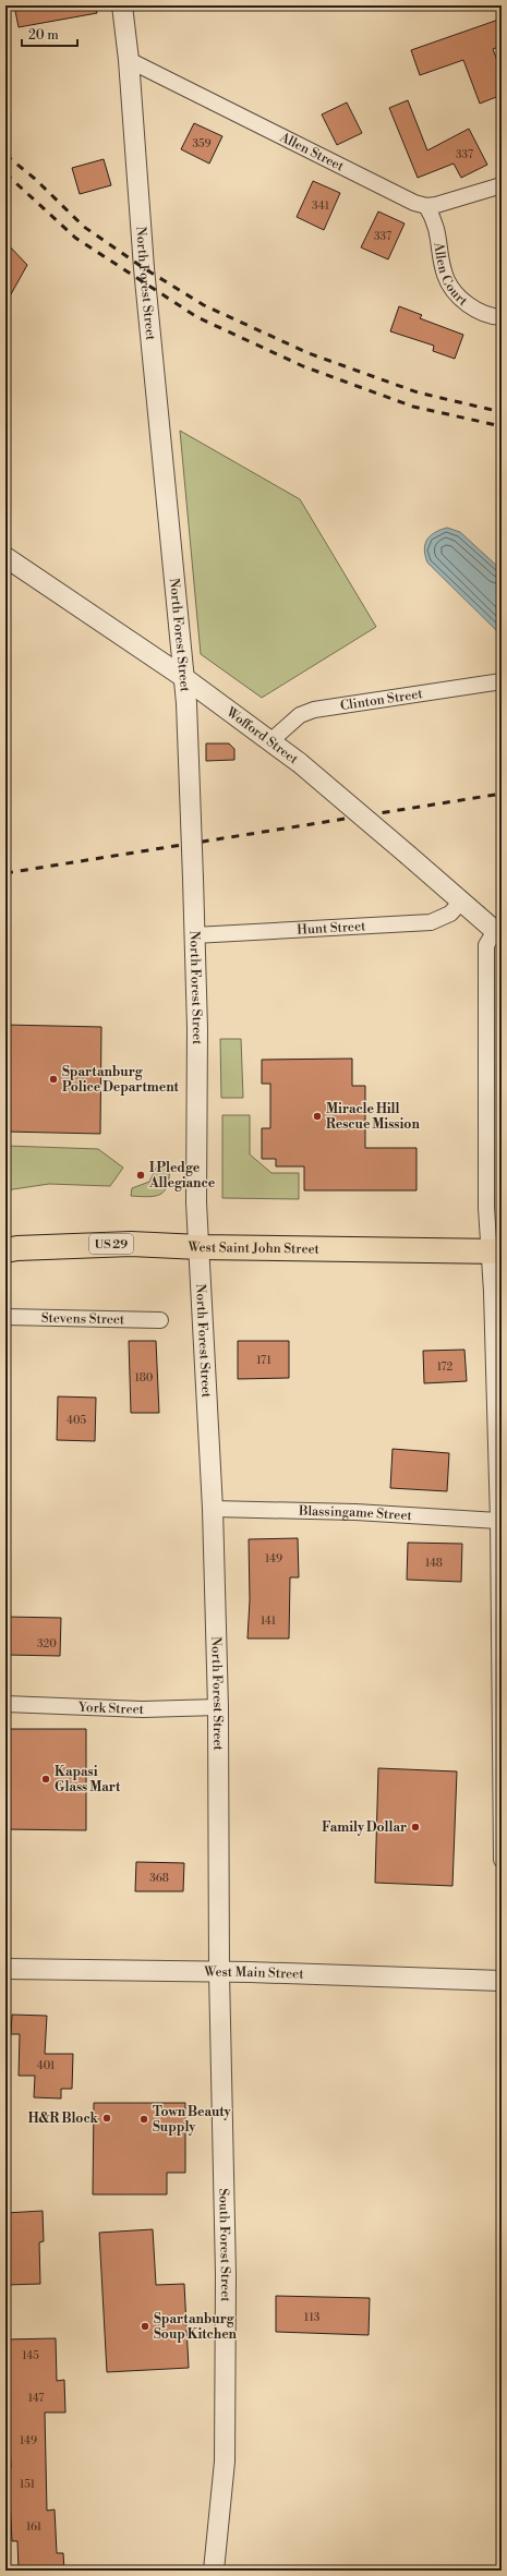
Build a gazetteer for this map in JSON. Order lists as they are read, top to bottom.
{
  "streets": {
    "main road": ["US 29", "West Saint John Street"],
    "street": [
      "Allen Street",
      "Allen Court",
      "North Forest Street",
      "Clinton Street",
      "Wofford Street",
      "Hunt Street",
      "Stevens Street",
      "Blassingame Street",
      "York Street",
      "West Main Street",
      "South Forest Street"
    ]
  },
  "crossings": [
    ["Allen Street", "Allen Court"],
    ["Allen Street", "North Forest Street"],
    ["North Forest Street", "Wofford Street"],
    ["North Forest Street", "Hunt Street"],
    ["North Forest Street", "West Saint John Street"],
    ["North Forest Street", "Blassingame Street"],
    ["North Forest Street", "York Street"],
    ["North Forest Street", "West Main Street"],
    ["North Forest Street", "South Forest Street"],
    ["Clinton Street", "Wofford Street"],
    ["Wofford Street", "Hunt Street"],
    ["West Main Street", "South Forest Street"]
  ],
  "places": [
    "Spartanburg Police Department",
    "Miracle Hill Rescue Mission",
    "I Pledge Allegiance",
    "Kapasi Glass Mart",
    "Family Dollar",
    "H&R Block",
    "Town Beauty Supply",
    "Spartanburg Soup Kitchen"
  ],
  "house_numbers": [
    "359",
    "337",
    "341",
    "337",
    "171",
    "172",
    "180",
    "405",
    "149",
    "148",
    "141",
    "320",
    "368",
    "401",
    "113",
    "145",
    "147",
    "149",
    "151",
    "161"
  ],
  "scale_bar": "20 m"
}
